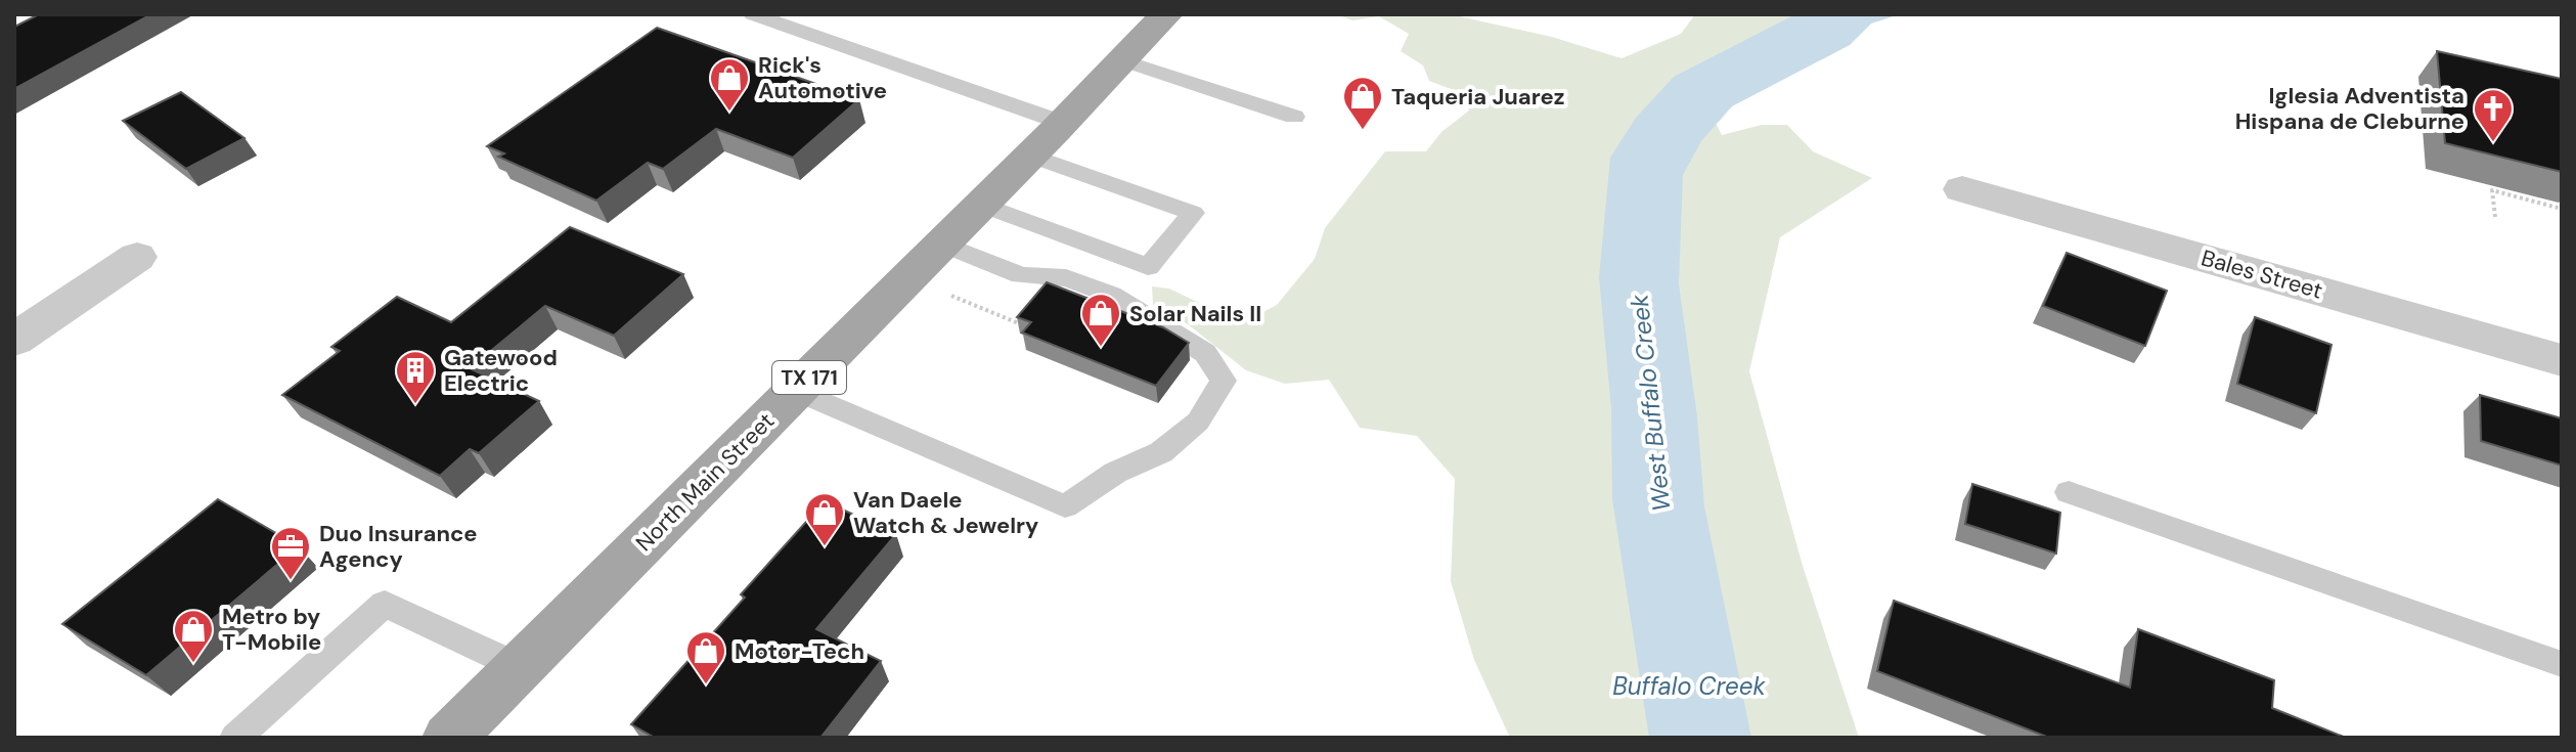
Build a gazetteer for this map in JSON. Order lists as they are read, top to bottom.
{
  "streets": {
    "main road": ["TX 171", "North Main Street"],
    "street": ["Bales Street"]
  },
  "water": ["West Buffalo Creek", "Buffalo Creek"],
  "places": {
    "shop": [
      "Rick's Automotive",
      "Taqueria Juarez",
      "Solar Nails II",
      "Van Daele Watch & Jewelry",
      "Metro by T-Mobile",
      "Motor-Tech"
    ],
    "church": ["Iglesia Adventista Hispana de Cleburne"],
    "building": ["Gatewood Electric"],
    "office": ["Duo Insurance Agency"]
  }
}
